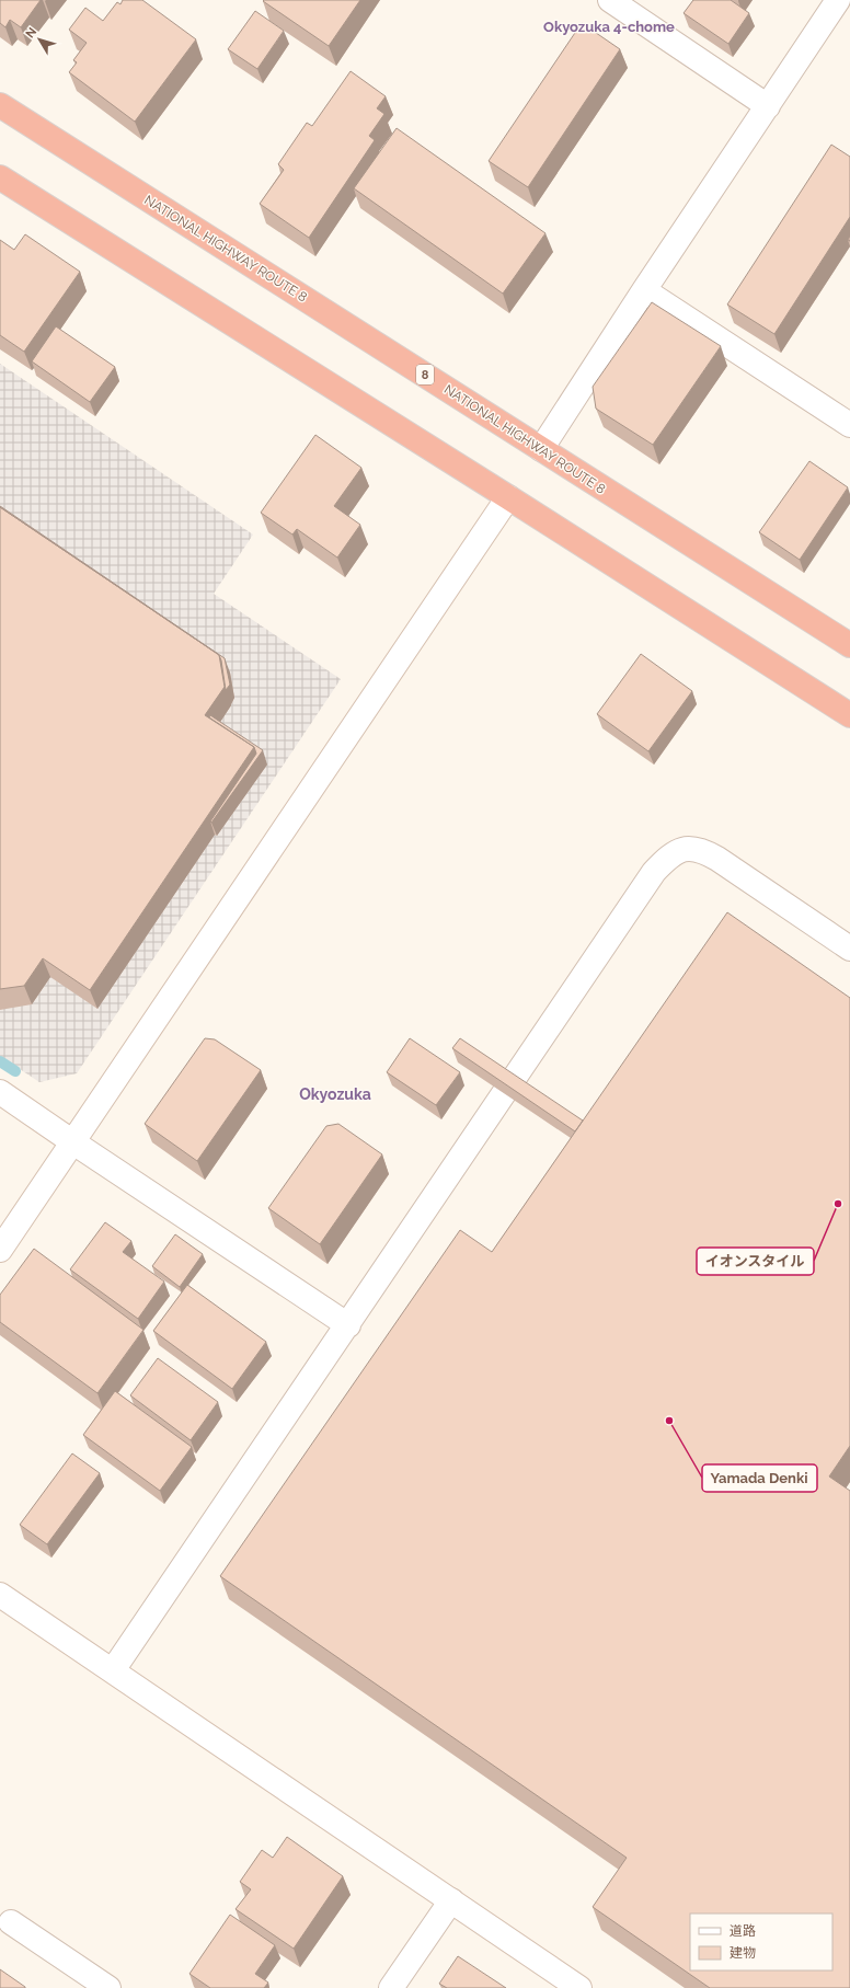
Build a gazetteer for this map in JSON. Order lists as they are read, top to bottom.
{
  "streets": {
    "highway": ["NATIONAL HIGHWAY ROUTE 8", "8"]
  },
  "districts": ["Okyozuka 4-chome", "Okyozuka"],
  "places": ["イオンスタイル", "Yamada Denki"],
  "legend": ["道路", "建物"],
  "north": "top left"
}
